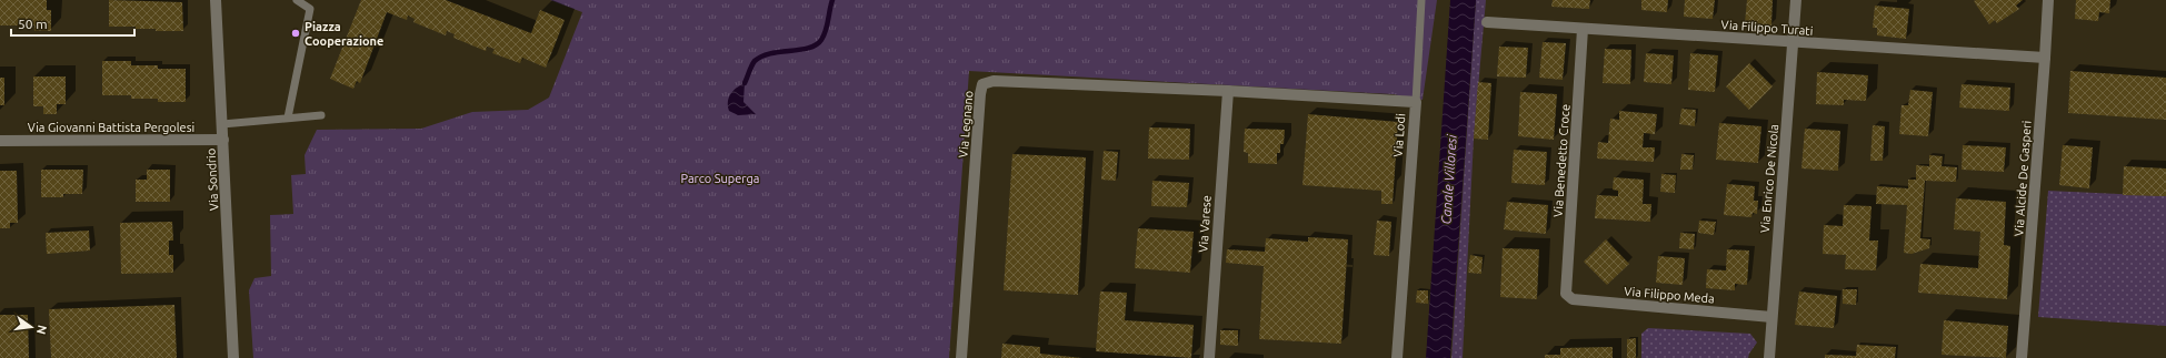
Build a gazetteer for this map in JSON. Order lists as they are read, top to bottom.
{
  "streets": {
    "street": [
      "Via Filippo Turati",
      "Via Legnano",
      "Via Giovanni Battista Pergolesi",
      "Via Lodi",
      "Via Benedetto Croce",
      "Via Enrico De Nicola",
      "Via Alcide De Gasperi",
      "Via Sondrio",
      "Via Varese",
      "Via Filippo Meda"
    ]
  },
  "crossings": [
    ["Via Filippo Turati", "Via Benedetto Croce"],
    ["Via Filippo Turati", "Via Enrico De Nicola"],
    ["Via Filippo Turati", "Via Alcide De Gasperi"],
    ["Via Legnano", "Via Lodi"],
    ["Via Legnano", "Via Varese"],
    ["Via Giovanni Battista Pergolesi", "Via Sondrio"],
    ["Via Lodi", "Via Varese"],
    ["Via Benedetto Croce", "Via Filippo Meda"],
    ["Via Enrico De Nicola", "Via Filippo Meda"]
  ],
  "water": ["Canale Villoresi"],
  "parks": ["Parco Superga"],
  "places": ["Piazza Cooperazione"],
  "scale_bar": "50 m",
  "north": "right"
}
